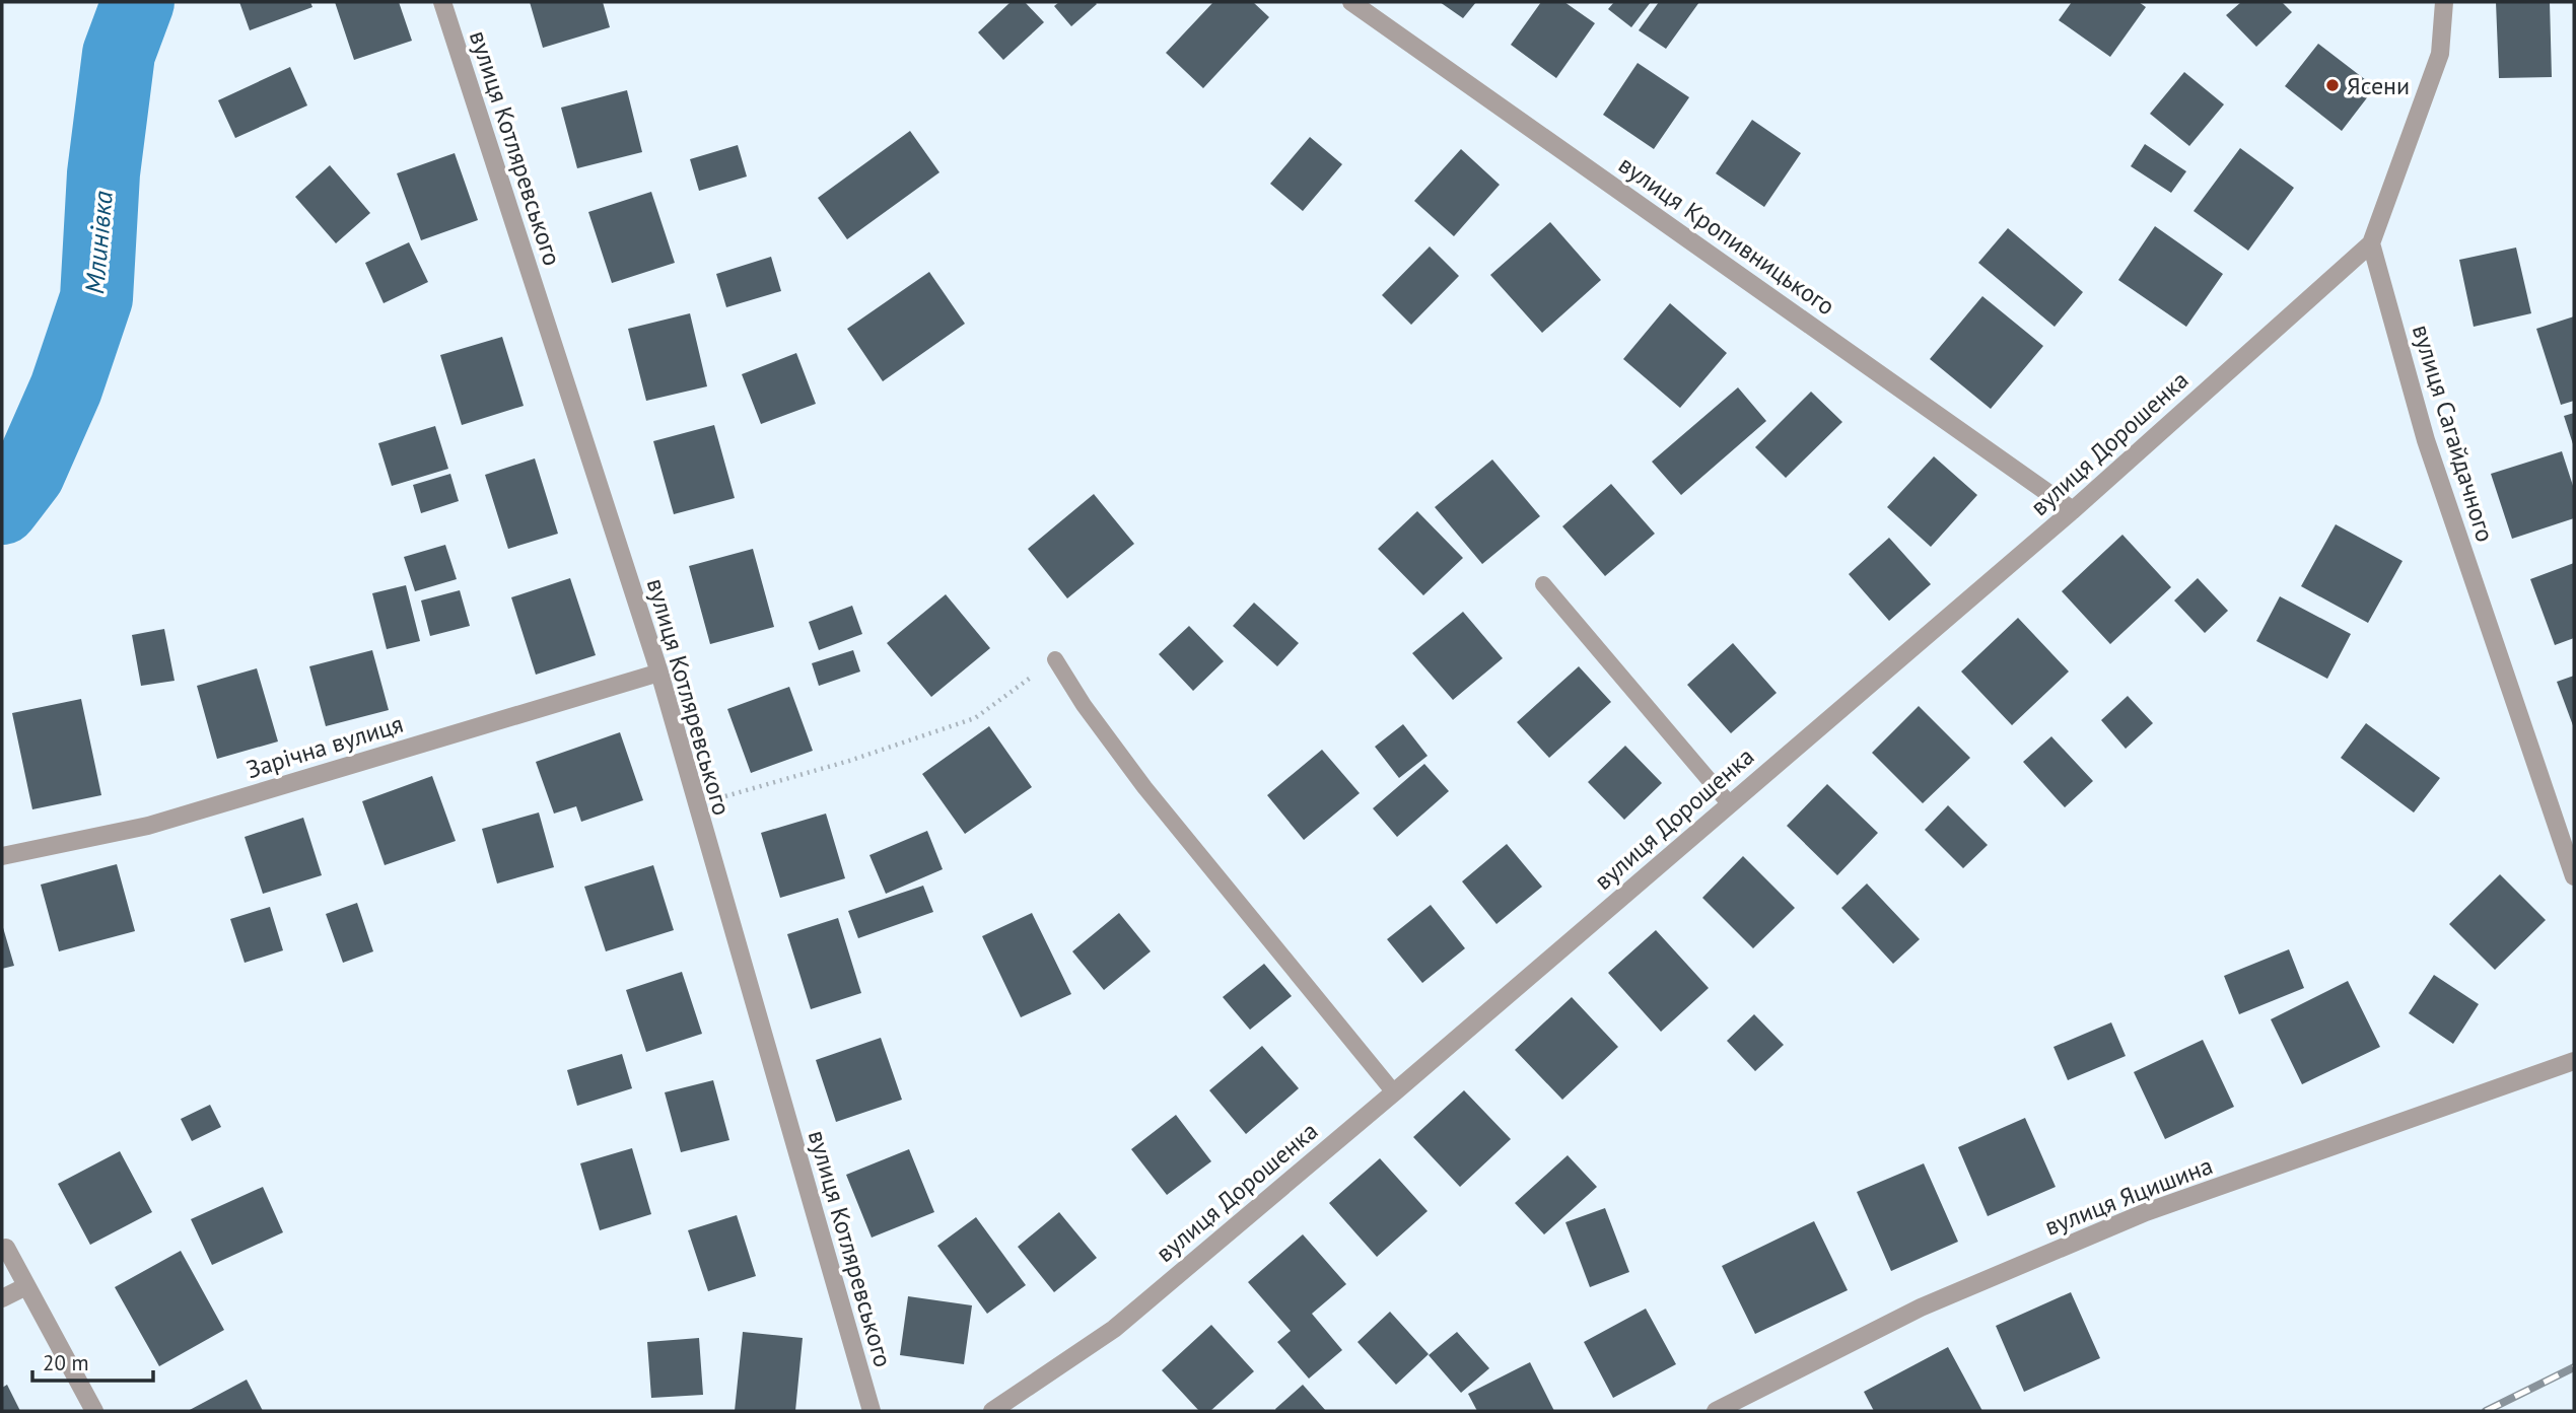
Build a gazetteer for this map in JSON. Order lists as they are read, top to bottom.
{
  "streets": {
    "street": [
      "вулиця Котляревського",
      "вулиця Кропивницького",
      "вулиця Сагайдачного",
      "вулиця Дорошенка",
      "Зарічна вулиця",
      "вулиця Яцишина"
    ]
  },
  "crossings": [
    ["вулиця Котляревського", "Зарічна вулиця"],
    ["вулиця Кропивницького", "вулиця Дорошенка"],
    ["вулиця Сагайдачного", "вулиця Дорошенка"]
  ],
  "water": ["Млинівка"],
  "places": ["Ясени"],
  "scale_bar": "20 m"
}
